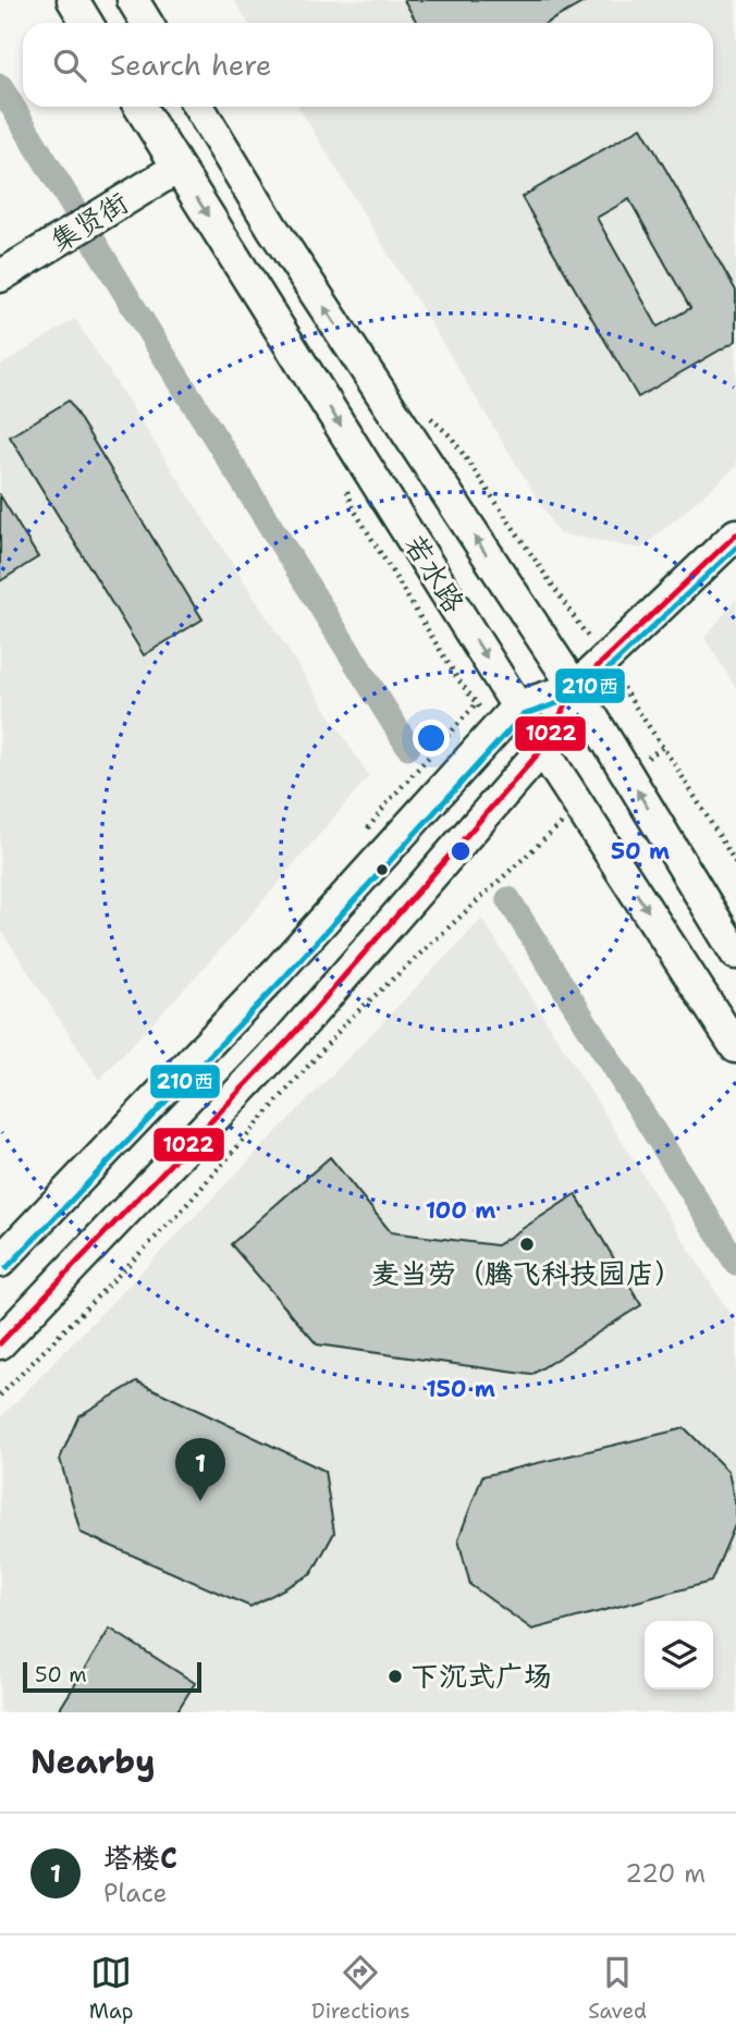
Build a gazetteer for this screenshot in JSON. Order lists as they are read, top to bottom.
{
  "streets": {
    "main road": ["集贤街", "若水路"]
  },
  "crossings": [
    ["集贤街", "若水路"]
  ],
  "places": ["麦当劳（腾飞科技园店）", "下沉式广场"],
  "lines": ["transit line 1022", "transit line 210西"],
  "scale_bar": "50 m",
  "page": {
    "search": "Search here",
    "pins": "1",
    "scale": "50 m",
    "heading": "Nearby",
    "list": [
      {
        "mark": "1",
        "name": "塔楼C",
        "note": "Place",
        "value": "220 m"
      }
    ],
    "nav": ["Map", "Directions", "Saved"]
  },
  "rings": ["50 m", "100 m", "150 m"]
}
